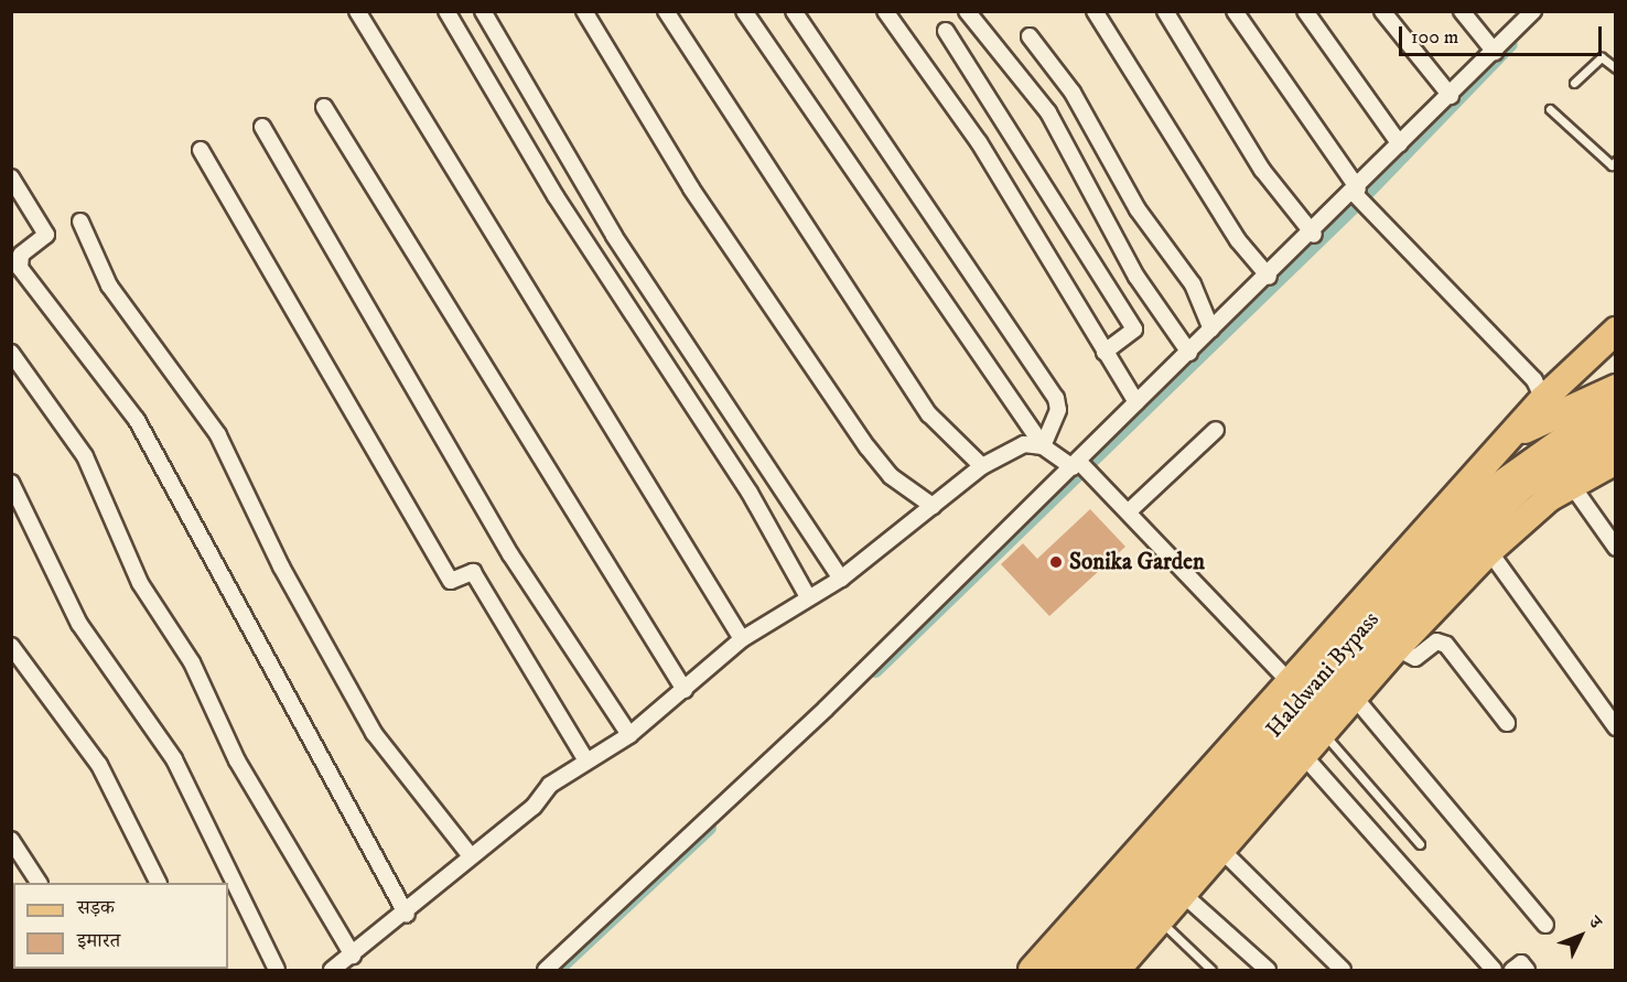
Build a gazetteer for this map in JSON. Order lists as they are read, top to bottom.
{
  "streets": {
    "main road": ["Haldwani Bypass"]
  },
  "places": ["Sonika Garden"],
  "legend": ["सड़क", "इमारत"],
  "scale_bar": "100 m",
  "north": "top right"
}
